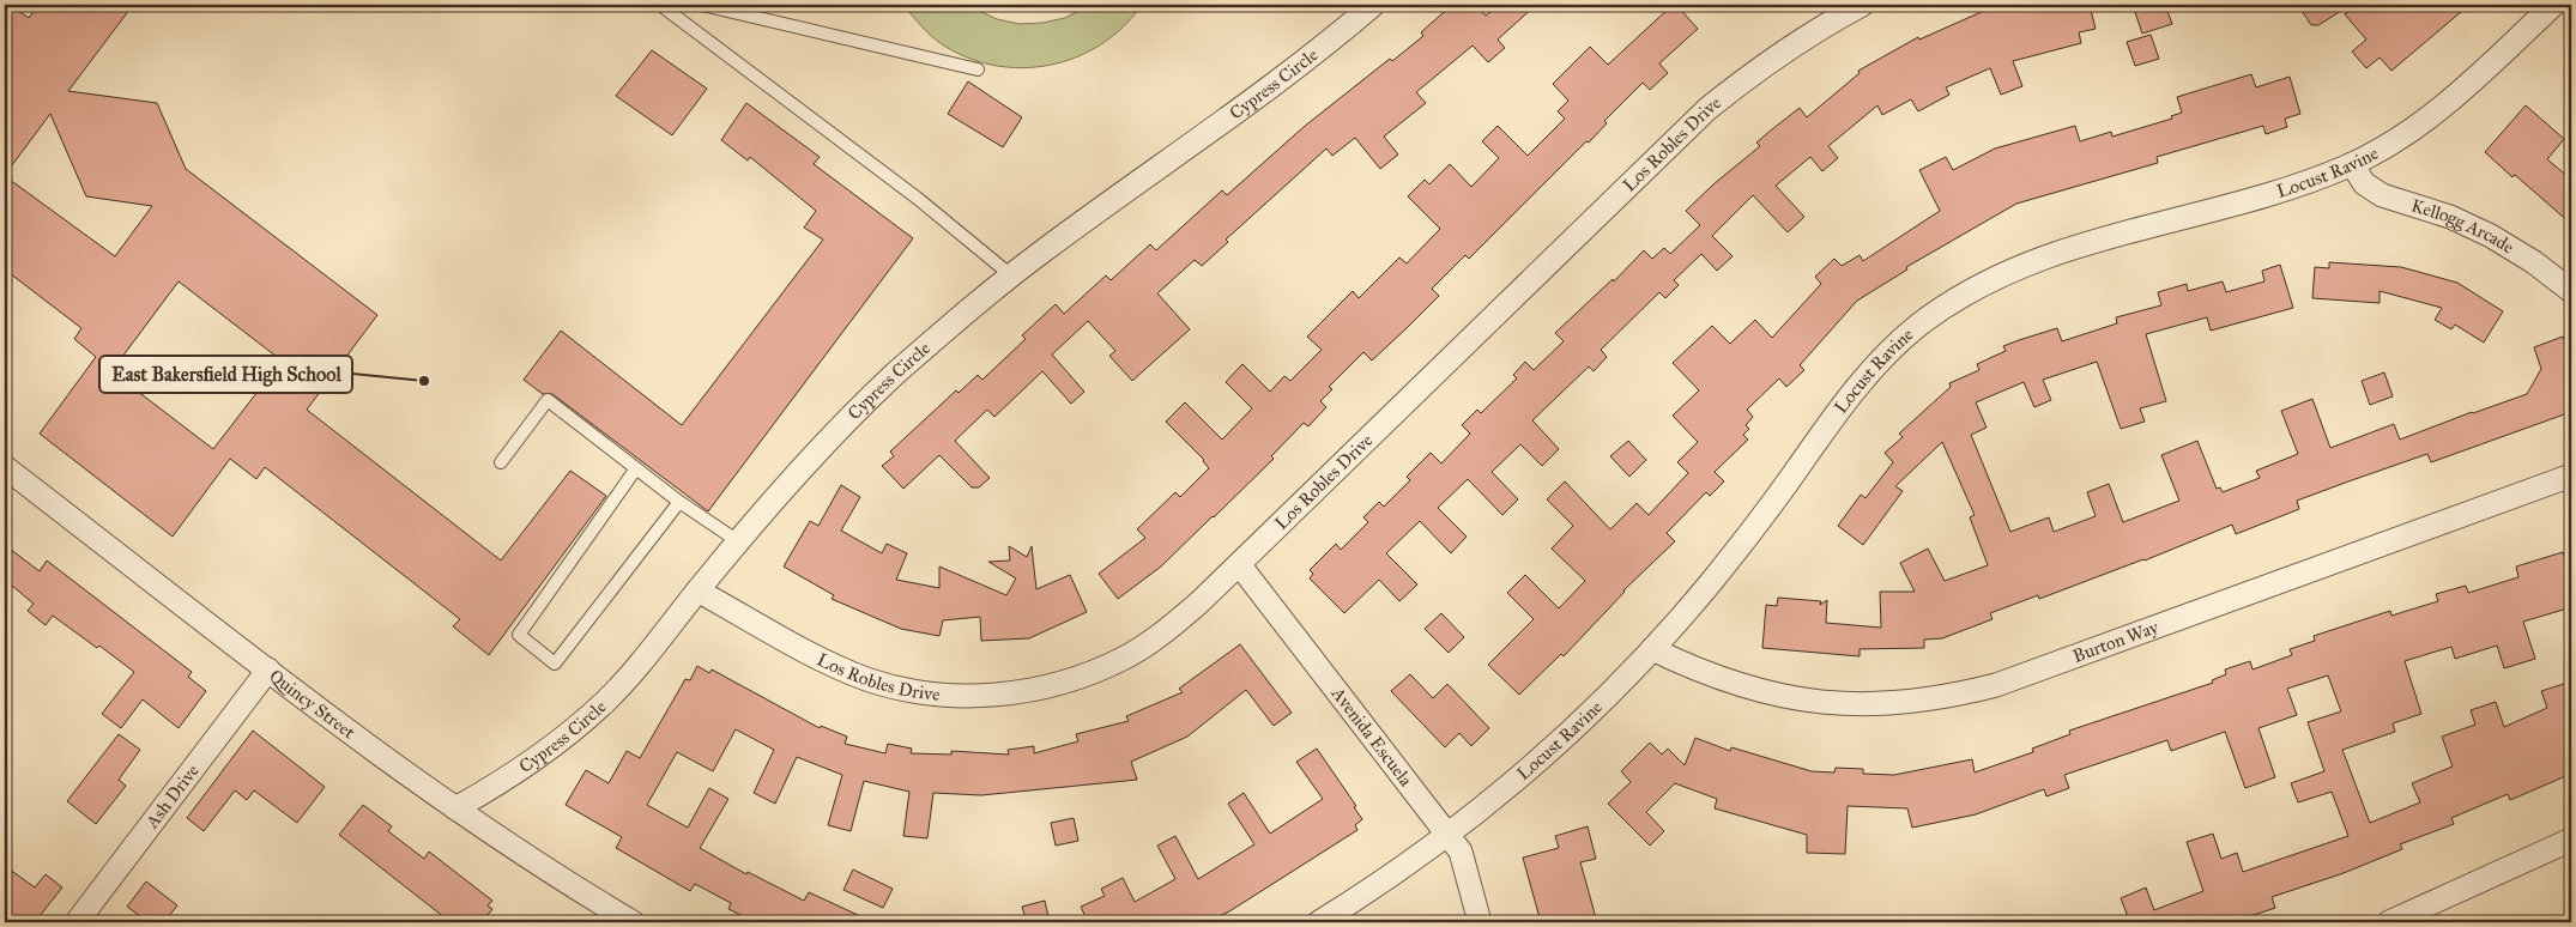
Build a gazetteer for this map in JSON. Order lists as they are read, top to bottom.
{
  "streets": {
    "street": [
      "Cypress Circle",
      "Los Robles Drive",
      "Locust Ravine",
      "Kellogg Arcade",
      "Burton Way",
      "Quincy Street",
      "Avenida Escuela",
      "Ash Drive"
    ]
  },
  "crossings": [
    ["Cypress Circle", "Los Robles Drive"],
    ["Cypress Circle", "Quincy Street"],
    ["Los Robles Drive", "Avenida Escuela"],
    ["Locust Ravine", "Kellogg Arcade"],
    ["Locust Ravine", "Burton Way"],
    ["Locust Ravine", "Avenida Escuela"],
    ["Quincy Street", "Ash Drive"]
  ],
  "places": ["East Bakersfield High School"]
}
